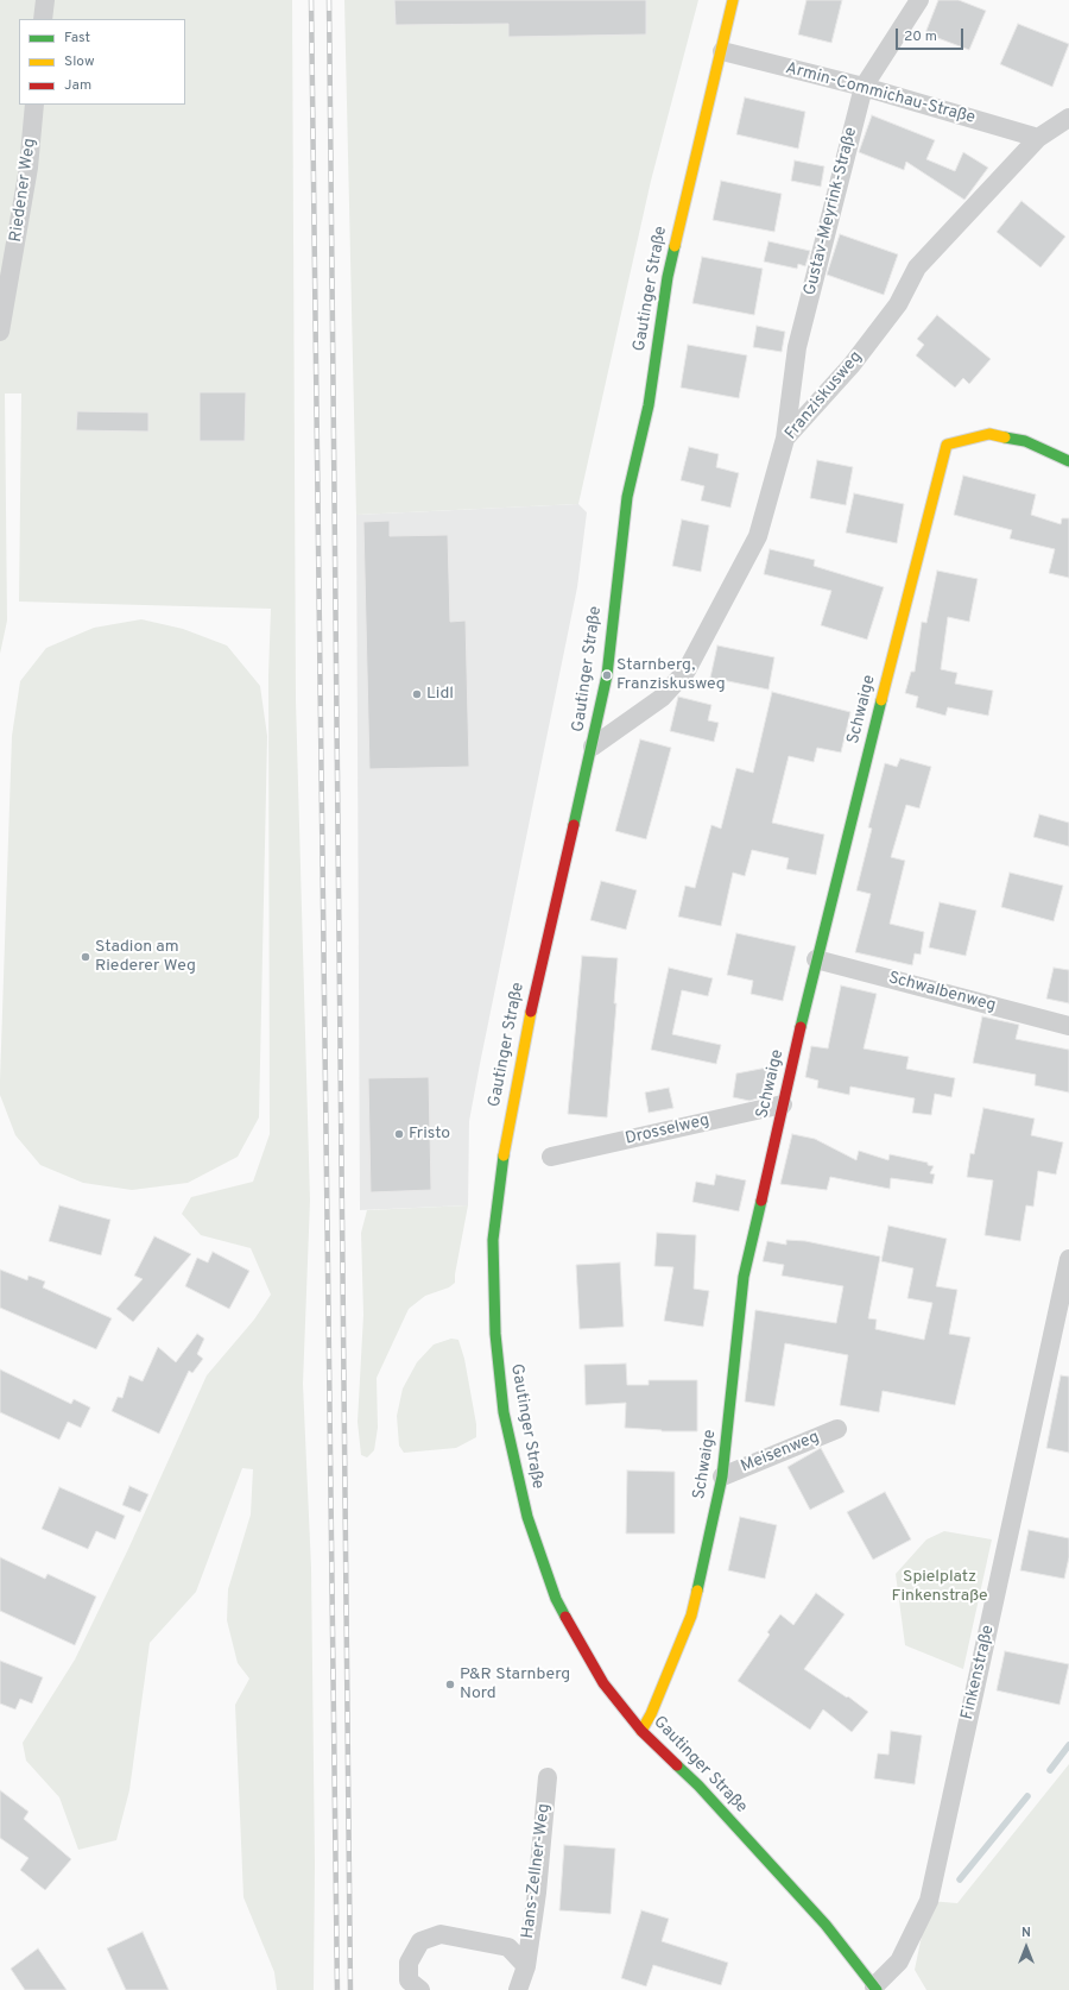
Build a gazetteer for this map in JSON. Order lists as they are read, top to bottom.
{
  "streets": {
    "main road": ["Gautinger Straße", "Schwaige"],
    "street": [
      "Armin-Commichau-Straße",
      "Riedener Weg",
      "Gustav-Meyrink-Straße",
      "Franziskusweg",
      "Schwalbenweg",
      "Drosselweg",
      "Meisenweg",
      "Finkenstraße",
      "Hans-Zellner-Weg"
    ]
  },
  "crossings": [
    ["Armin-Commichau-Straße", "Gustav-Meyrink-Straße"],
    ["Armin-Commichau-Straße", "Gautinger Straße"],
    ["Armin-Commichau-Straße", "Franziskusweg"],
    ["Gustav-Meyrink-Straße", "Franziskusweg"],
    ["Gautinger Straße", "Franziskusweg"],
    ["Gautinger Straße", "Schwaige"],
    ["Gautinger Straße", "Finkenstraße"],
    ["Schwaige", "Schwalbenweg"],
    ["Schwaige", "Drosselweg"],
    ["Schwaige", "Meisenweg"]
  ],
  "parks": ["Spielplatz Finkenstraße"],
  "places": [
    "Starnberg, Franziskusweg",
    "Lidl",
    "Stadion am Riederer Weg",
    "Fristo",
    "P&R Starnberg Nord"
  ],
  "legend": ["Fast", "Slow", "Jam"],
  "scale_bar": "20 m",
  "north": "top"
}
